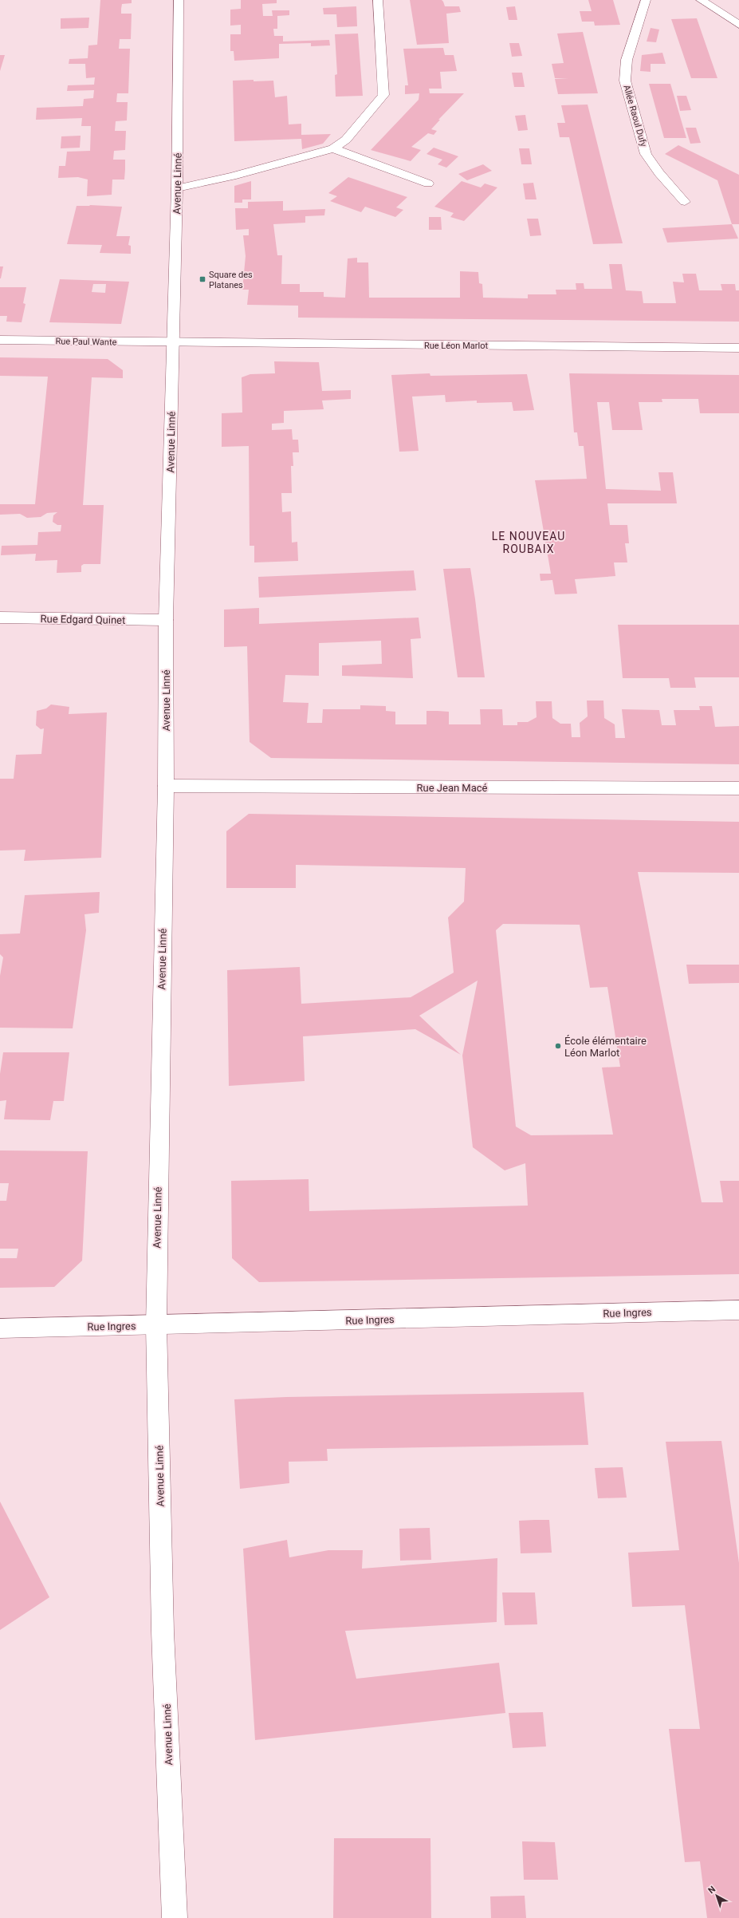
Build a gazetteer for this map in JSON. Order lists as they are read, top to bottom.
{
  "streets": {
    "street": [
      "Allée Raoul Dufy",
      "Avenue Linné",
      "Rue Paul Wante",
      "Rue Léon Marlot",
      "Rue Edgard Quinet",
      "Rue Jean Macé",
      "Rue Ingres"
    ]
  },
  "crossings": [
    ["Avenue Linné", "Rue Paul Wante"],
    ["Avenue Linné", "Rue Léon Marlot"],
    ["Avenue Linné", "Rue Edgard Quinet"],
    ["Avenue Linné", "Rue Jean Macé"],
    ["Avenue Linné", "Rue Ingres"],
    ["Rue Paul Wante", "Rue Léon Marlot"]
  ],
  "districts": ["LE NOUVEAU ROUBAIX"],
  "places": {
    "transit": ["Square des Platanes"],
    "other": ["École élémentaire Léon Marlot"]
  },
  "north": "top left"
}
